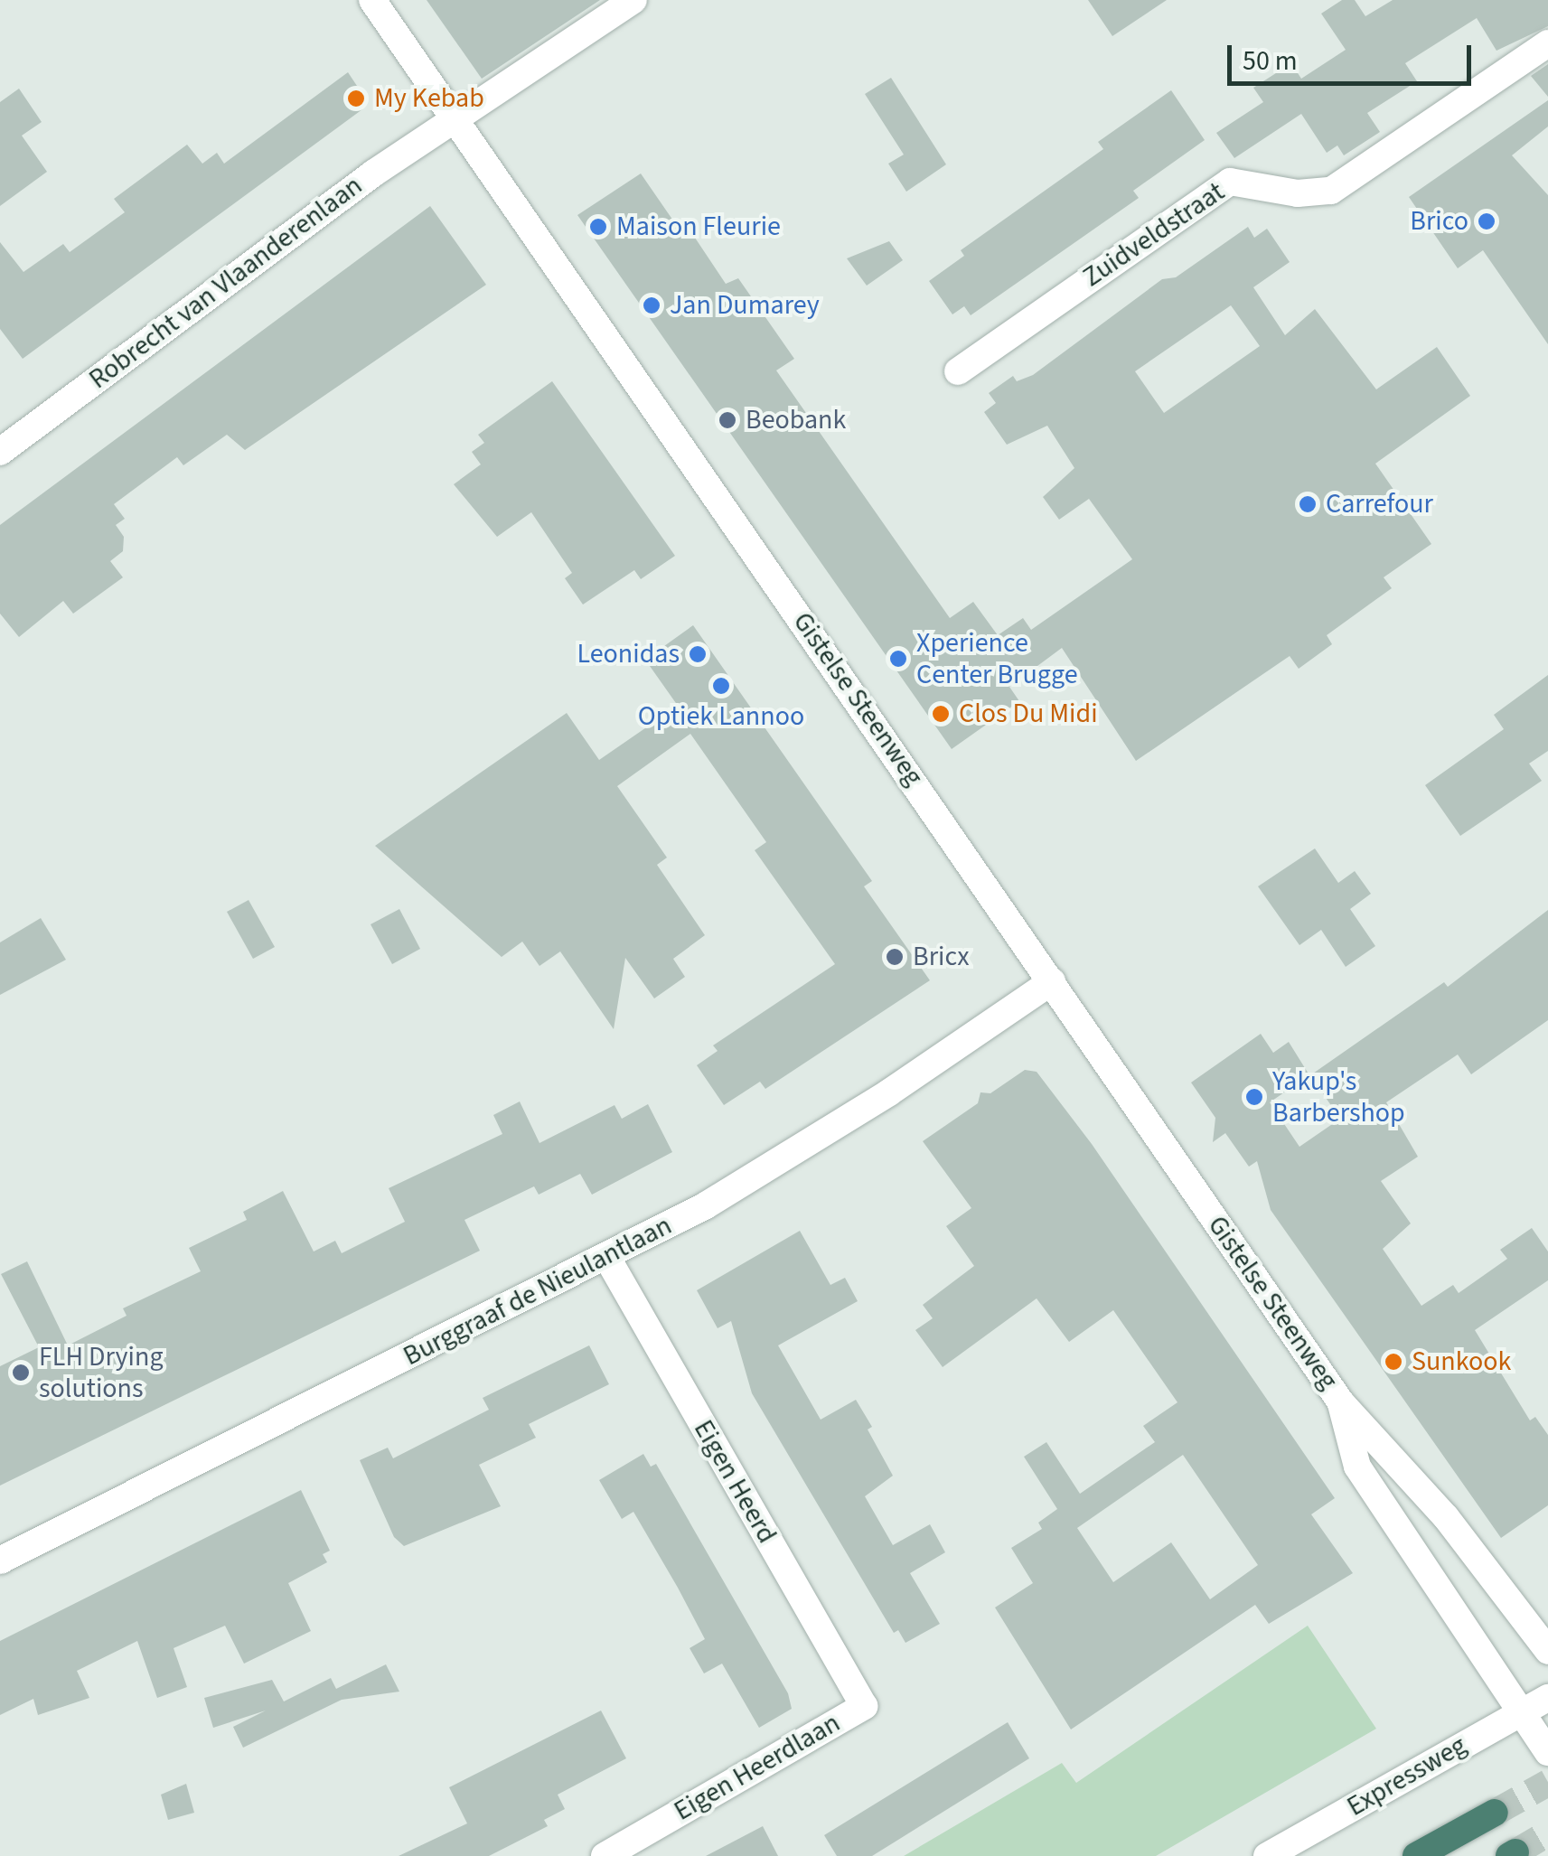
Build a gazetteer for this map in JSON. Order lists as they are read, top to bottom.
{
  "streets": {
    "street": [
      "Zuidveldstraat",
      "Robrecht van Vlaanderenlaan",
      "Gistelse Steenweg",
      "Burggraaf de Nieulantlaan",
      "Eigen Heerd",
      "Eigen Heerdlaan",
      "Expressweg"
    ]
  },
  "crossings": [
    ["Robrecht van Vlaanderenlaan", "Gistelse Steenweg"],
    ["Gistelse Steenweg", "Burggraaf de Nieulantlaan"],
    ["Gistelse Steenweg", "Expressweg"],
    ["Burggraaf de Nieulantlaan", "Eigen Heerd"],
    ["Eigen Heerd", "Eigen Heerdlaan"]
  ],
  "places": [
    "My Kebab",
    "Brico",
    "Maison Fleurie",
    "Jan Dumarey",
    "Beobank",
    "Carrefour",
    "Leonidas",
    "Xperience Center Brugge",
    "Optiek Lannoo",
    "Clos Du Midi",
    "Bricx",
    "Yakup's Barbershop",
    "Sunkook",
    "FLH Drying solutions"
  ],
  "scale_bar": "50 m"
}
